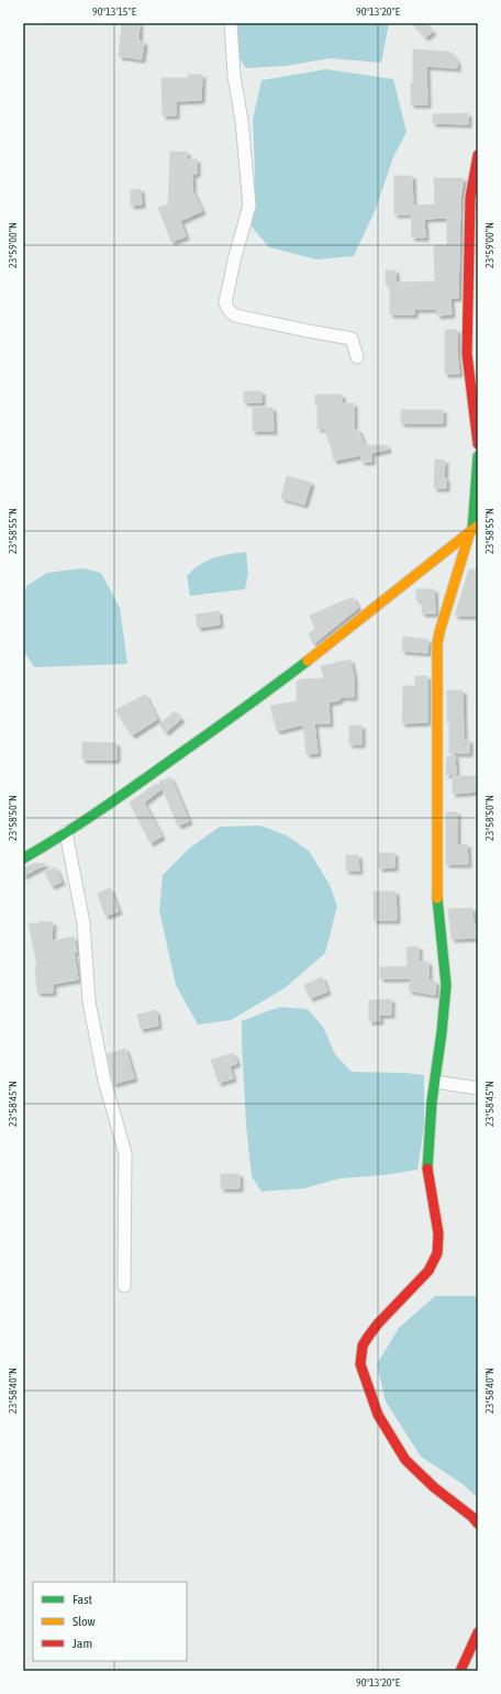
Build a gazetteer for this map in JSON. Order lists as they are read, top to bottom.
{
  "legend": ["Fast", "Slow", "Jam"],
  "coordinates": [
    "90°13'15\"E",
    "90°13'20\"E",
    "23°59'00\"N",
    "23°58'55\"N",
    "23°58'50\"N",
    "23°58'45\"N",
    "23°58'40\"N"
  ]
}
